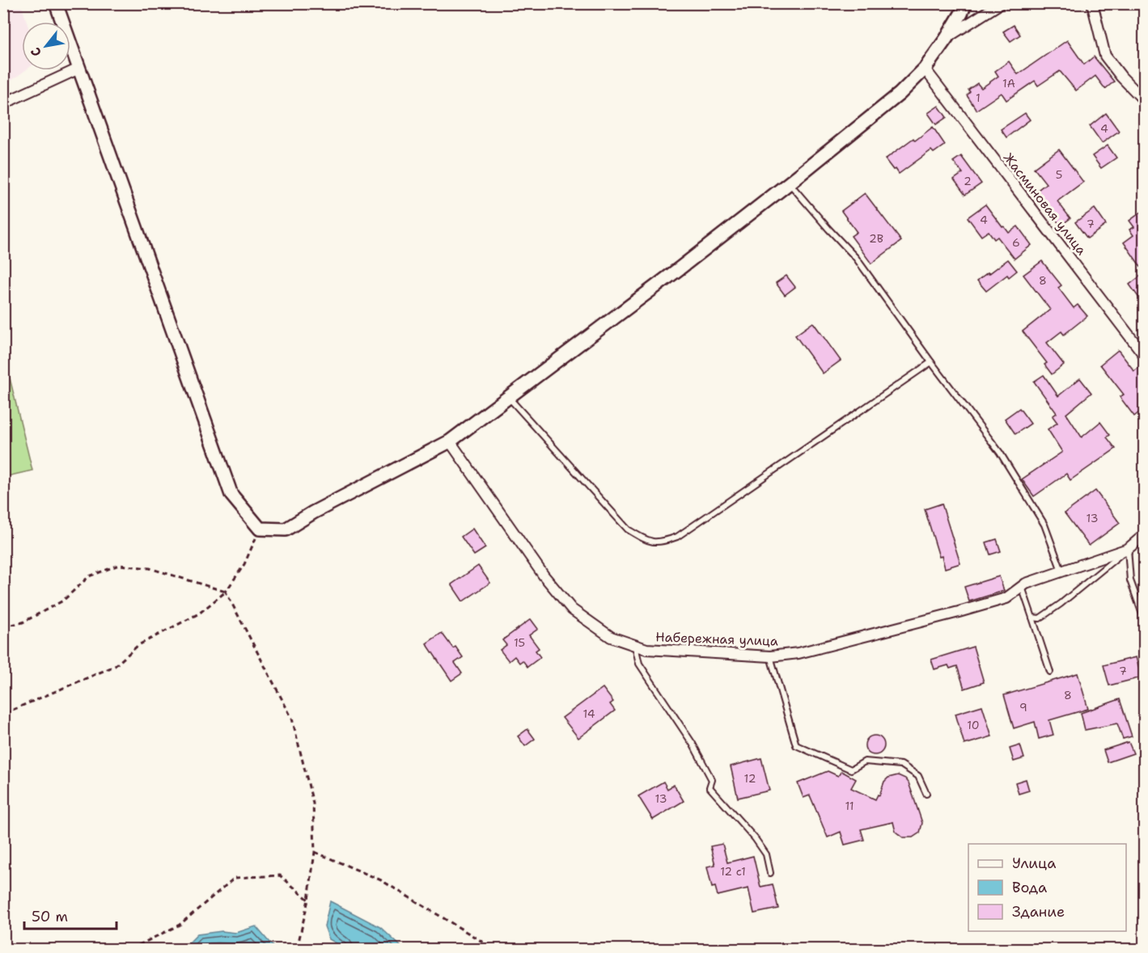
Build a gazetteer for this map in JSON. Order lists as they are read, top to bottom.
{
  "streets": {
    "street": ["Жасминовая улица", "Набережная улица"]
  },
  "house_numbers": [
    "1А",
    "1",
    "4",
    "5",
    "2",
    "4",
    "7",
    "2В",
    "6",
    "8",
    "13",
    "15",
    "7",
    "8",
    "9",
    "14",
    "10",
    "12",
    "13",
    "11",
    "12 с1"
  ],
  "legend": ["Улица", "Вода", "Здание"],
  "scale_bar": "50 m",
  "north": "bottom left"
}
